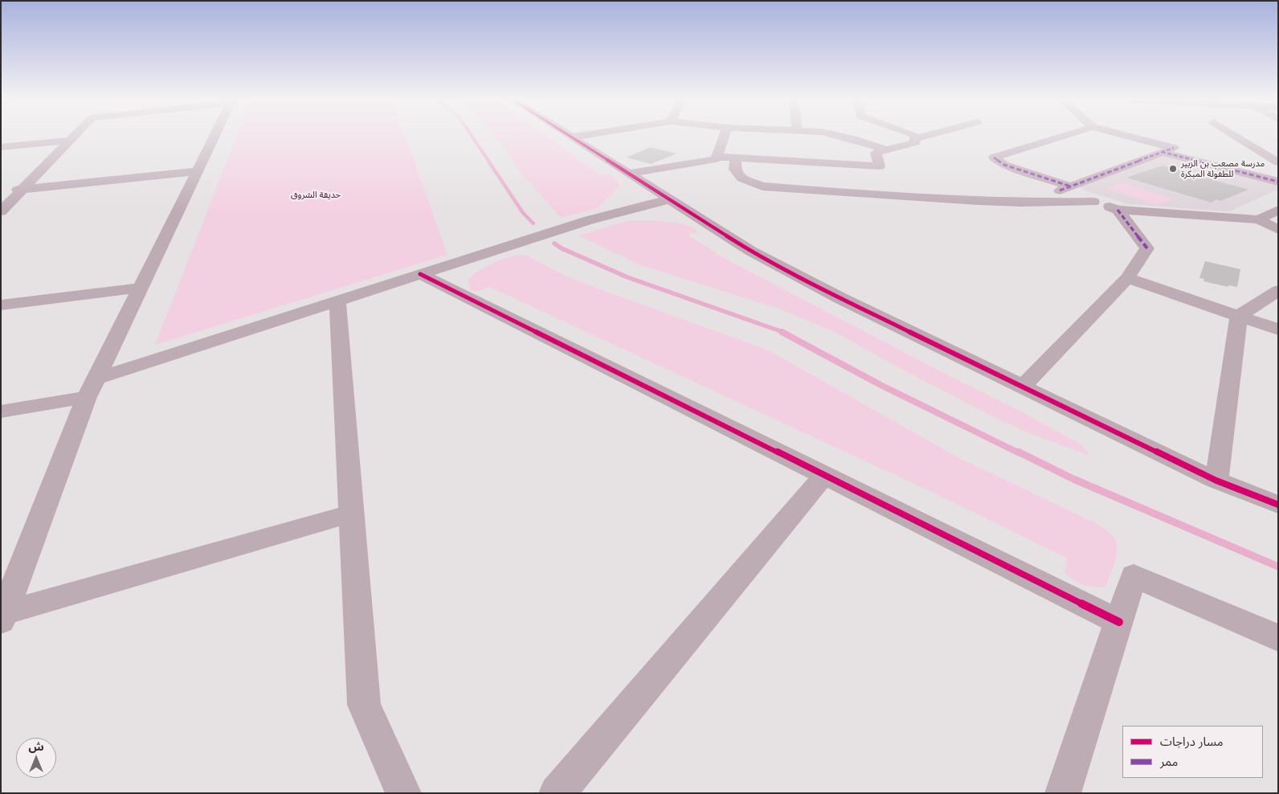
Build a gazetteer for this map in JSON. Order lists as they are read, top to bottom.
{
  "parks": ["حديقة الشروق"],
  "places": ["مدرسة مصعب بن الزبير للطفولة المبكرة"],
  "legend": ["مسار دراجات", "ممر"],
  "north": "top"
}
